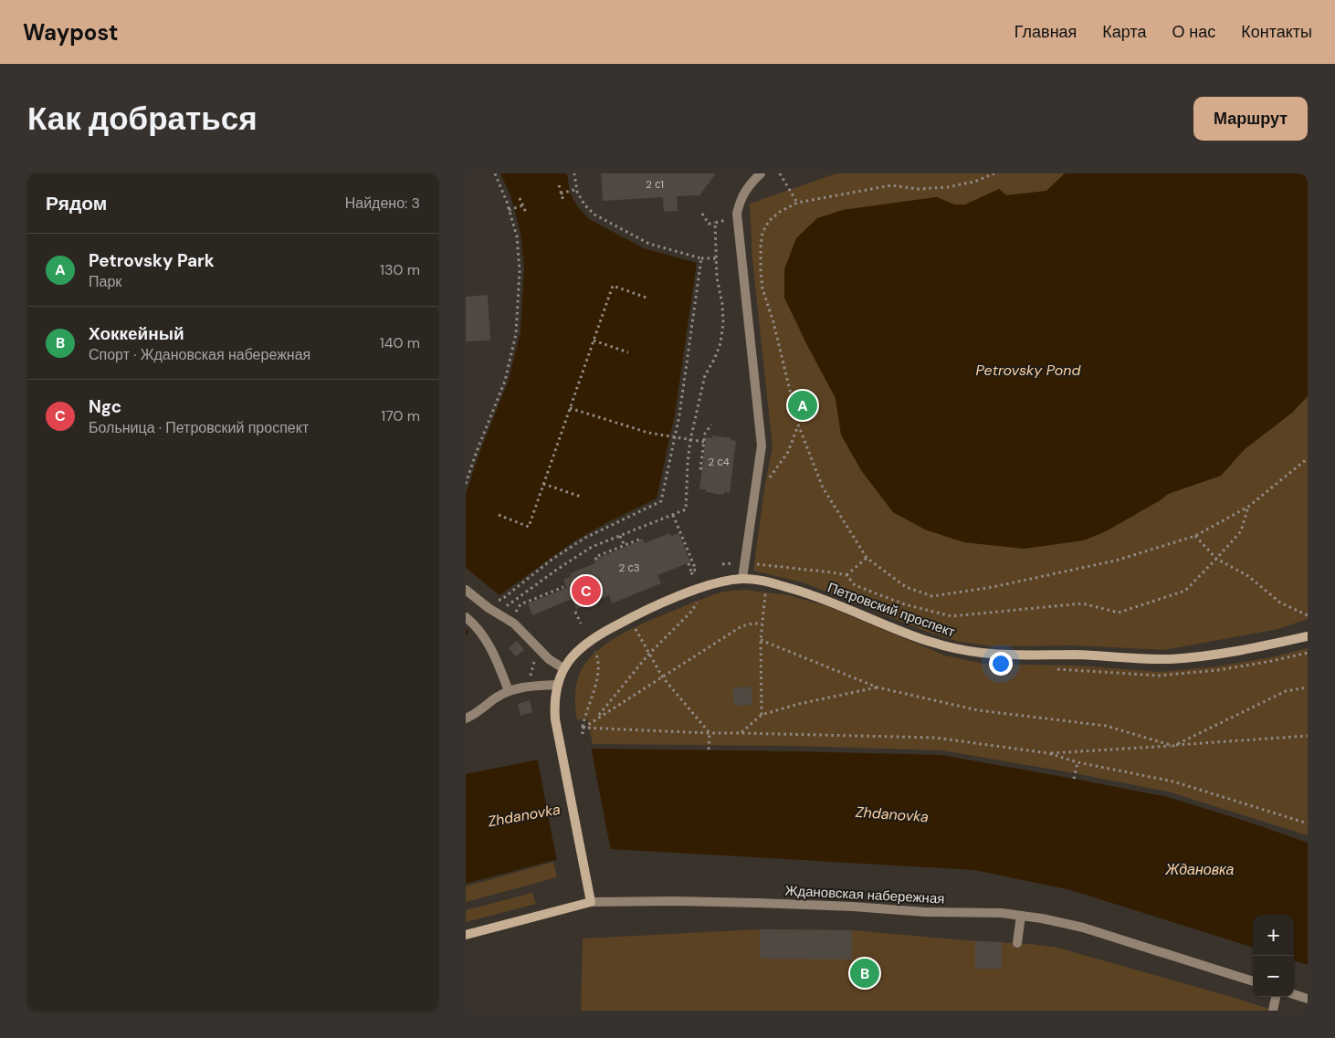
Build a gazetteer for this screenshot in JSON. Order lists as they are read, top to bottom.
{
  "streets": {
    "street": ["Петровский проспект", "Ждановская набережная"]
  },
  "crossings": [
    ["Петровский проспект", "Ждановская набережная"]
  ],
  "water": ["Petrovsky Pond", "Zhdanovka", "Ждановка"],
  "house_numbers": ["2 с1", "2 с4", "2 с3"],
  "page": {
    "header": "Waypost",
    "nav": [
      "Главная",
      "Карта",
      "О нас",
      "Контакты"
    ],
    "buttons": "Маршрут",
    "title": "Как добраться",
    "heading": ["Рядом", "Найдено: 3"],
    "list": [
      {
        "mark": "A",
        "name": "Petrovsky Park",
        "note": "Парк",
        "value": "130 m"
      },
      {
        "mark": "B",
        "name": "Хоккейный",
        "note": "Спорт · Ждановская набережная",
        "value": "140 m"
      },
      {
        "mark": "C",
        "name": "Ngc",
        "note": "Больница · Петровский проспект",
        "value": "170 m"
      }
    ],
    "pins": ["A", "C", "B"],
    "map_buttons": ["+", "−"]
  }
}
